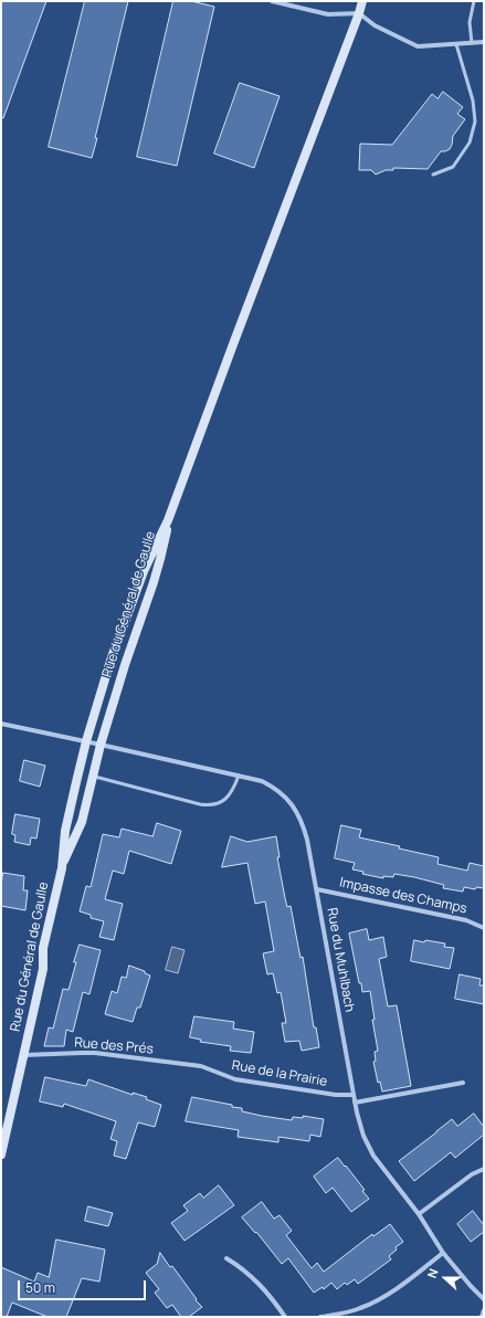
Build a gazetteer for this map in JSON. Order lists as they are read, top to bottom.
{
  "streets": {
    "street": [
      "Rue du Général de Gaulle",
      "Impasse des Champs",
      "Rue du Muhlbach",
      "Rue des Prés",
      "Rue de la Prairie"
    ]
  },
  "crossings": [
    ["Rue du Général de Gaulle", "Rue du Muhlbach"],
    ["Rue du Général de Gaulle", "Rue des Prés"],
    ["Impasse des Champs", "Rue du Muhlbach"],
    ["Rue du Muhlbach", "Rue de la Prairie"],
    ["Rue des Prés", "Rue de la Prairie"]
  ],
  "scale_bar": "50 m",
  "north": "left"
}
